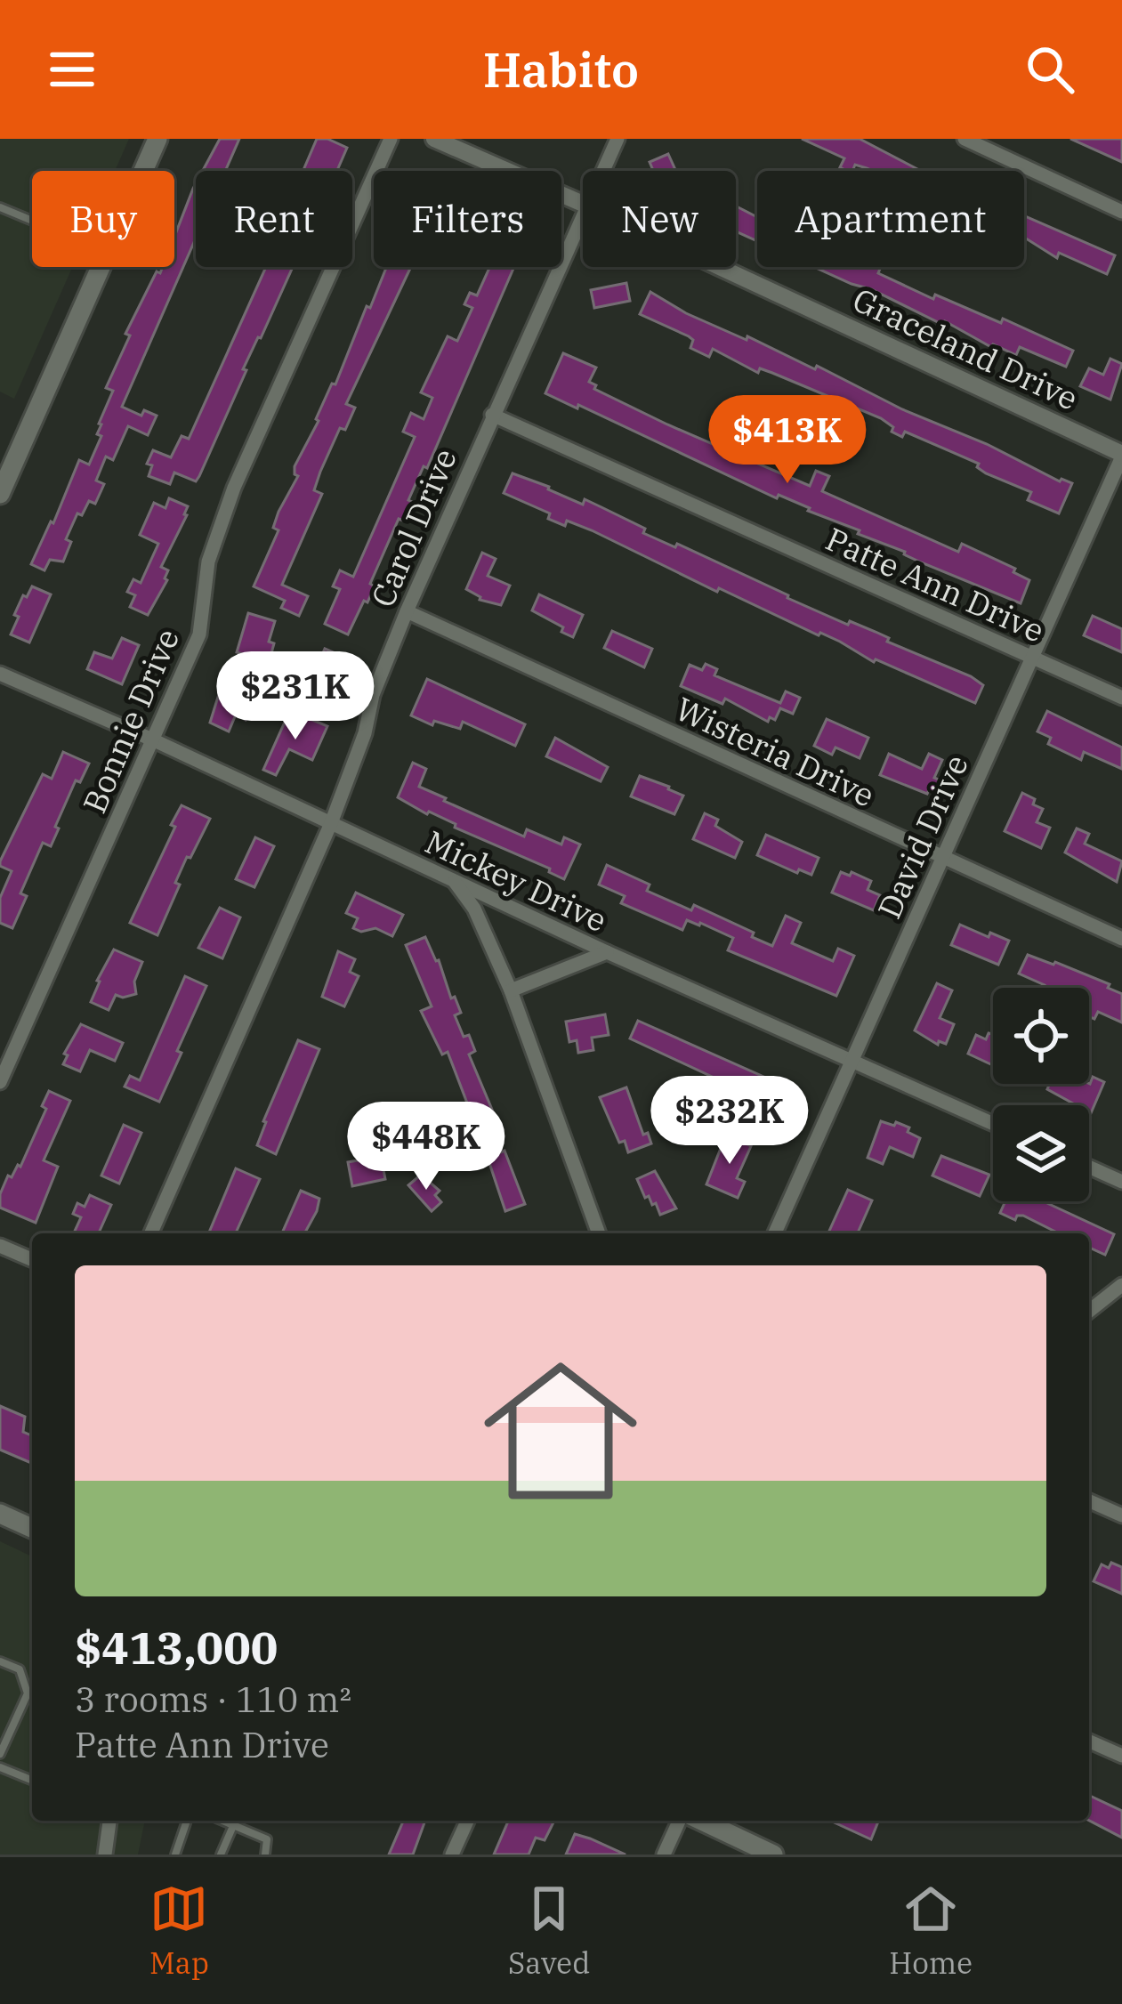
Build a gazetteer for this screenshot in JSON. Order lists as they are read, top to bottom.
{
  "streets": {
    "street": [
      "Graceland Drive",
      "Carol Drive",
      "Patte Ann Drive",
      "Bonnie Drive",
      "Wisteria Drive",
      "David Drive",
      "Mickey Drive"
    ]
  },
  "crossings": [
    ["Graceland Drive", "David Drive"],
    ["Carol Drive", "Patte Ann Drive"],
    ["Carol Drive", "Wisteria Drive"],
    ["Carol Drive", "Mickey Drive"],
    ["Patte Ann Drive", "David Drive"],
    ["Bonnie Drive", "Mickey Drive"],
    ["Wisteria Drive", "David Drive"],
    ["David Drive", "Mickey Drive"]
  ],
  "page": {
    "header": "Habito",
    "chip": [
      "Buy",
      "Rent",
      "Filters",
      "New",
      "Apartment"
    ],
    "price": [
      "$413K",
      "$231K",
      "$232K",
      "$448K"
    ],
    "list": [
      {
        "name": "$413,000",
        "note": "3 rooms · 110 m² · Patte Ann Drive"
      }
    ],
    "tabs": ["Map", "Saved", "Home"]
  }
}
